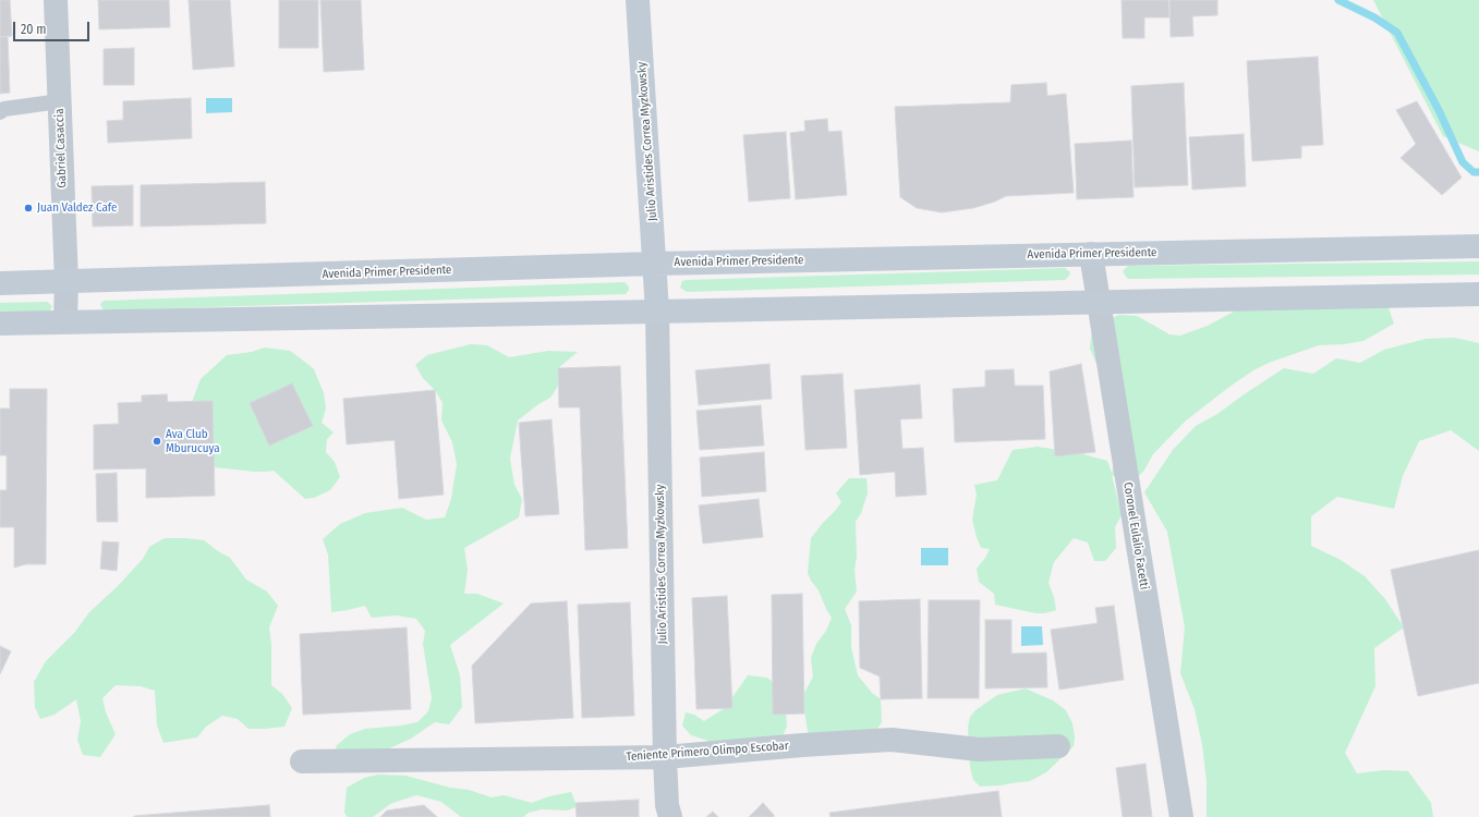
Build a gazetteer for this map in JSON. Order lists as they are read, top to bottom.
{
  "streets": {
    "main road": ["Julio Aristides Correa Myzkowsky", "Avenida Primer Presidente"],
    "street": ["Gabriel Casaccia", "Coronel Eulalio Facetti", "Teniente Primero Olimpo Escobar"]
  },
  "crossings": [
    ["Julio Aristides Correa Myzkowsky", "Avenida Primer Presidente"],
    ["Julio Aristides Correa Myzkowsky", "Teniente Primero Olimpo Escobar"],
    ["Gabriel Casaccia", "Avenida Primer Presidente"],
    ["Avenida Primer Presidente", "Coronel Eulalio Facetti"]
  ],
  "places": ["Juan Valdez Cafe", "Ava Club Mburucuya"],
  "scale_bar": "20 m"
}
